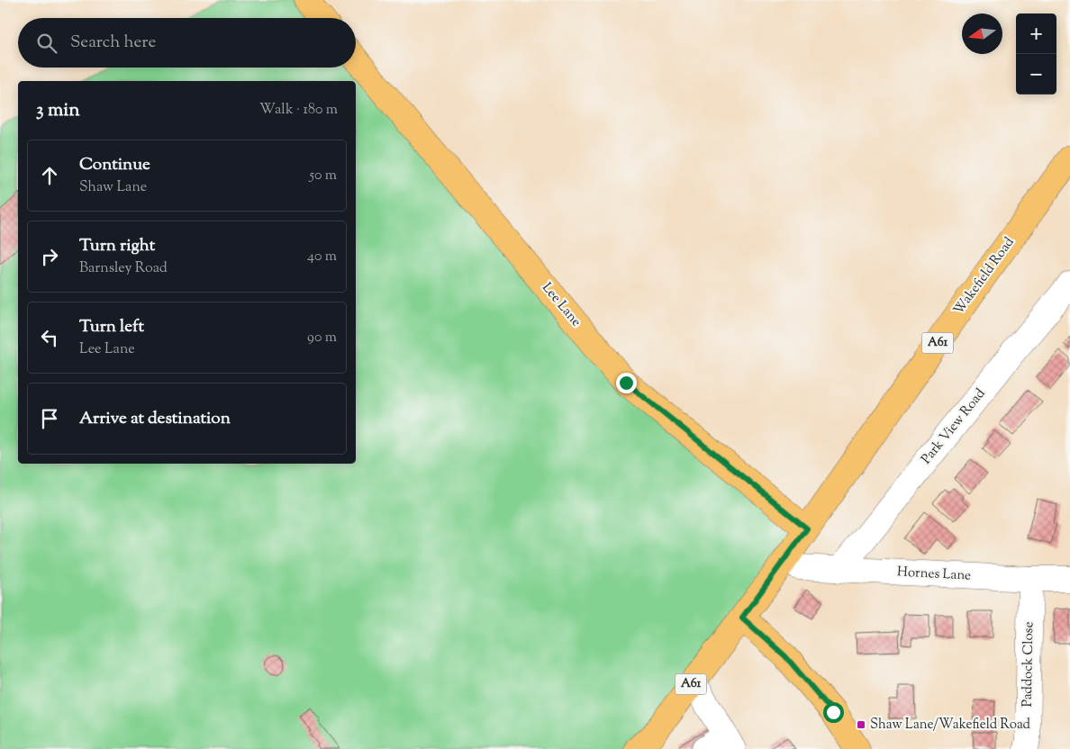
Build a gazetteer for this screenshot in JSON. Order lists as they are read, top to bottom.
{
  "streets": {
    "main road": ["Wakefield Road", "Lee Lane", "A61"],
    "street": ["Park View Road", "Hornes Lane", "Paddock Close"]
  },
  "crossings": [
    ["Wakefield Road", "Lee Lane"],
    ["Wakefield Road", "A61"],
    ["Lee Lane", "A61"],
    ["Park View Road", "Hornes Lane"],
    ["Hornes Lane", "Paddock Close"]
  ],
  "places": {
    "transit": ["Shaw Lane/Wakefield Road"]
  },
  "north": "left",
  "page": {
    "map_buttons": ["+", "−"],
    "search": "Search here",
    "heading": ["3 min", "Walk · 180 m"],
    "list": [
      ["Continue", "Shaw Lane", "50 m"],
      ["Turn right", "Barnsley Road", "40 m"],
      ["Turn left", "Lee Lane", "90 m"],
      "Arrive at destination"
    ]
  }
}
